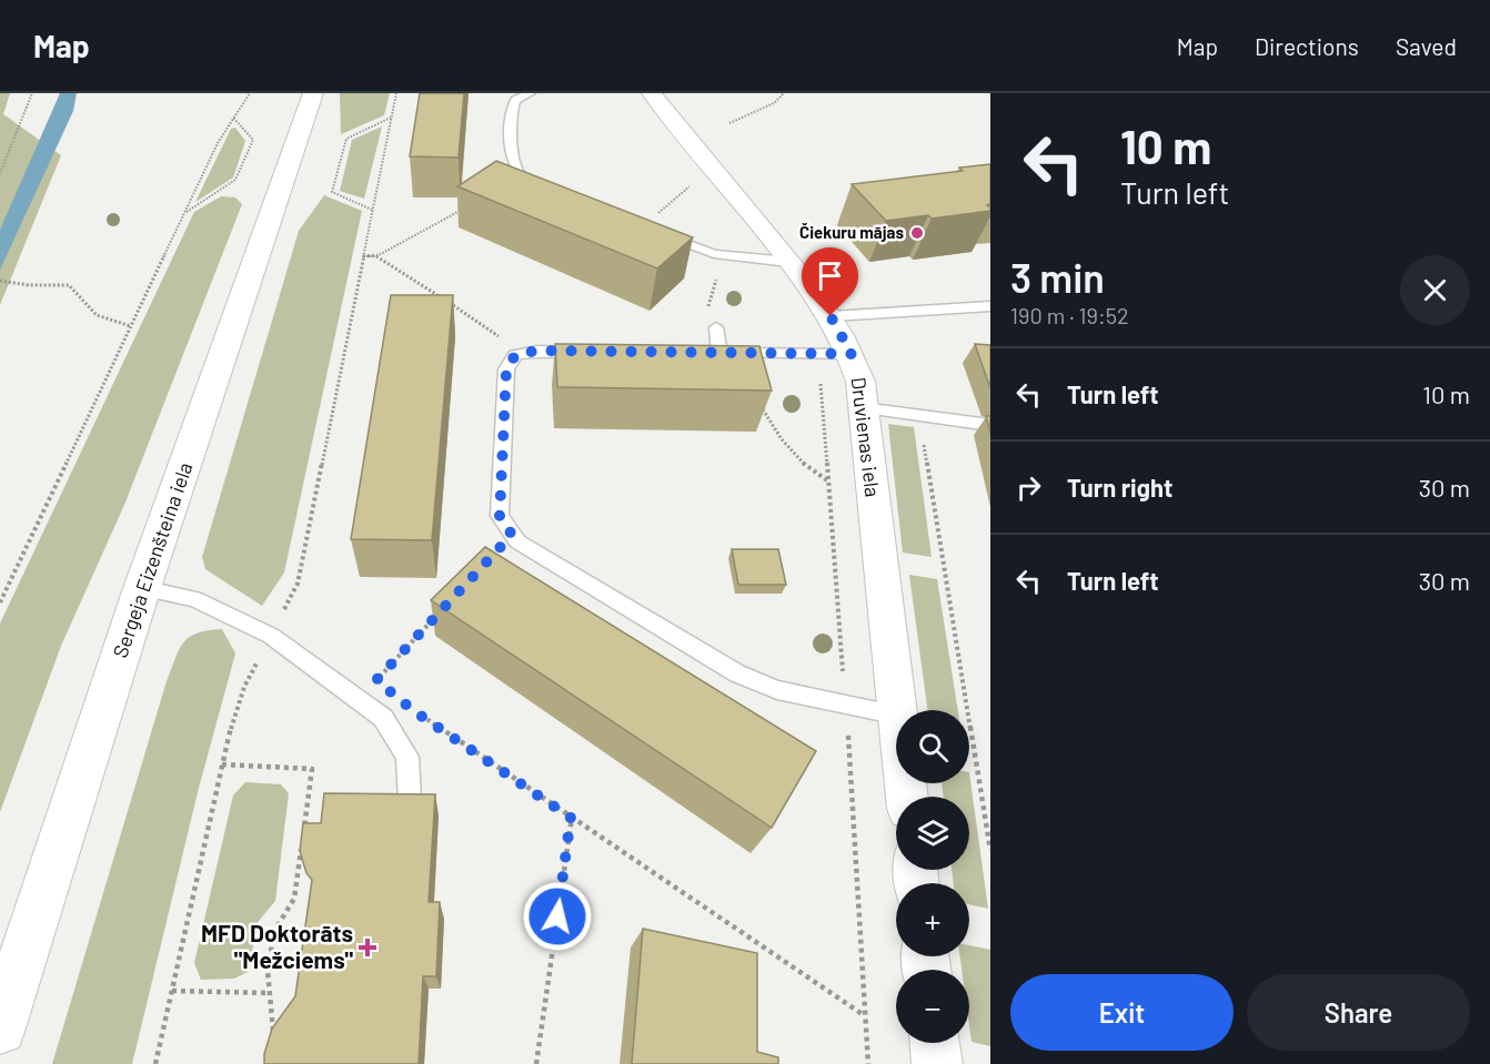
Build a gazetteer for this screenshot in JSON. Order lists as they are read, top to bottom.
{
  "streets": {
    "street": ["Druvienas iela", "Sergeja Eizenšteina iela"]
  },
  "places": {
    "other": ["Čiekuru mājas"],
    "health": ["MFD Doktorāts \"Mežciems\""]
  },
  "page": {
    "header": "Map",
    "nav": ["Map", "Directions", "Saved"],
    "turn": ["10 m", "Turn left"],
    "heading": ["3 min", "190 m · 19:52"],
    "list": [
      {
        "name": "Turn left",
        "value": "10 m"
      },
      {
        "name": "Turn right",
        "value": "30 m"
      },
      {
        "name": "Turn left",
        "value": "30 m"
      }
    ],
    "map_buttons": ["+", "−"],
    "buttons": ["Exit", "Share"]
  }
}
